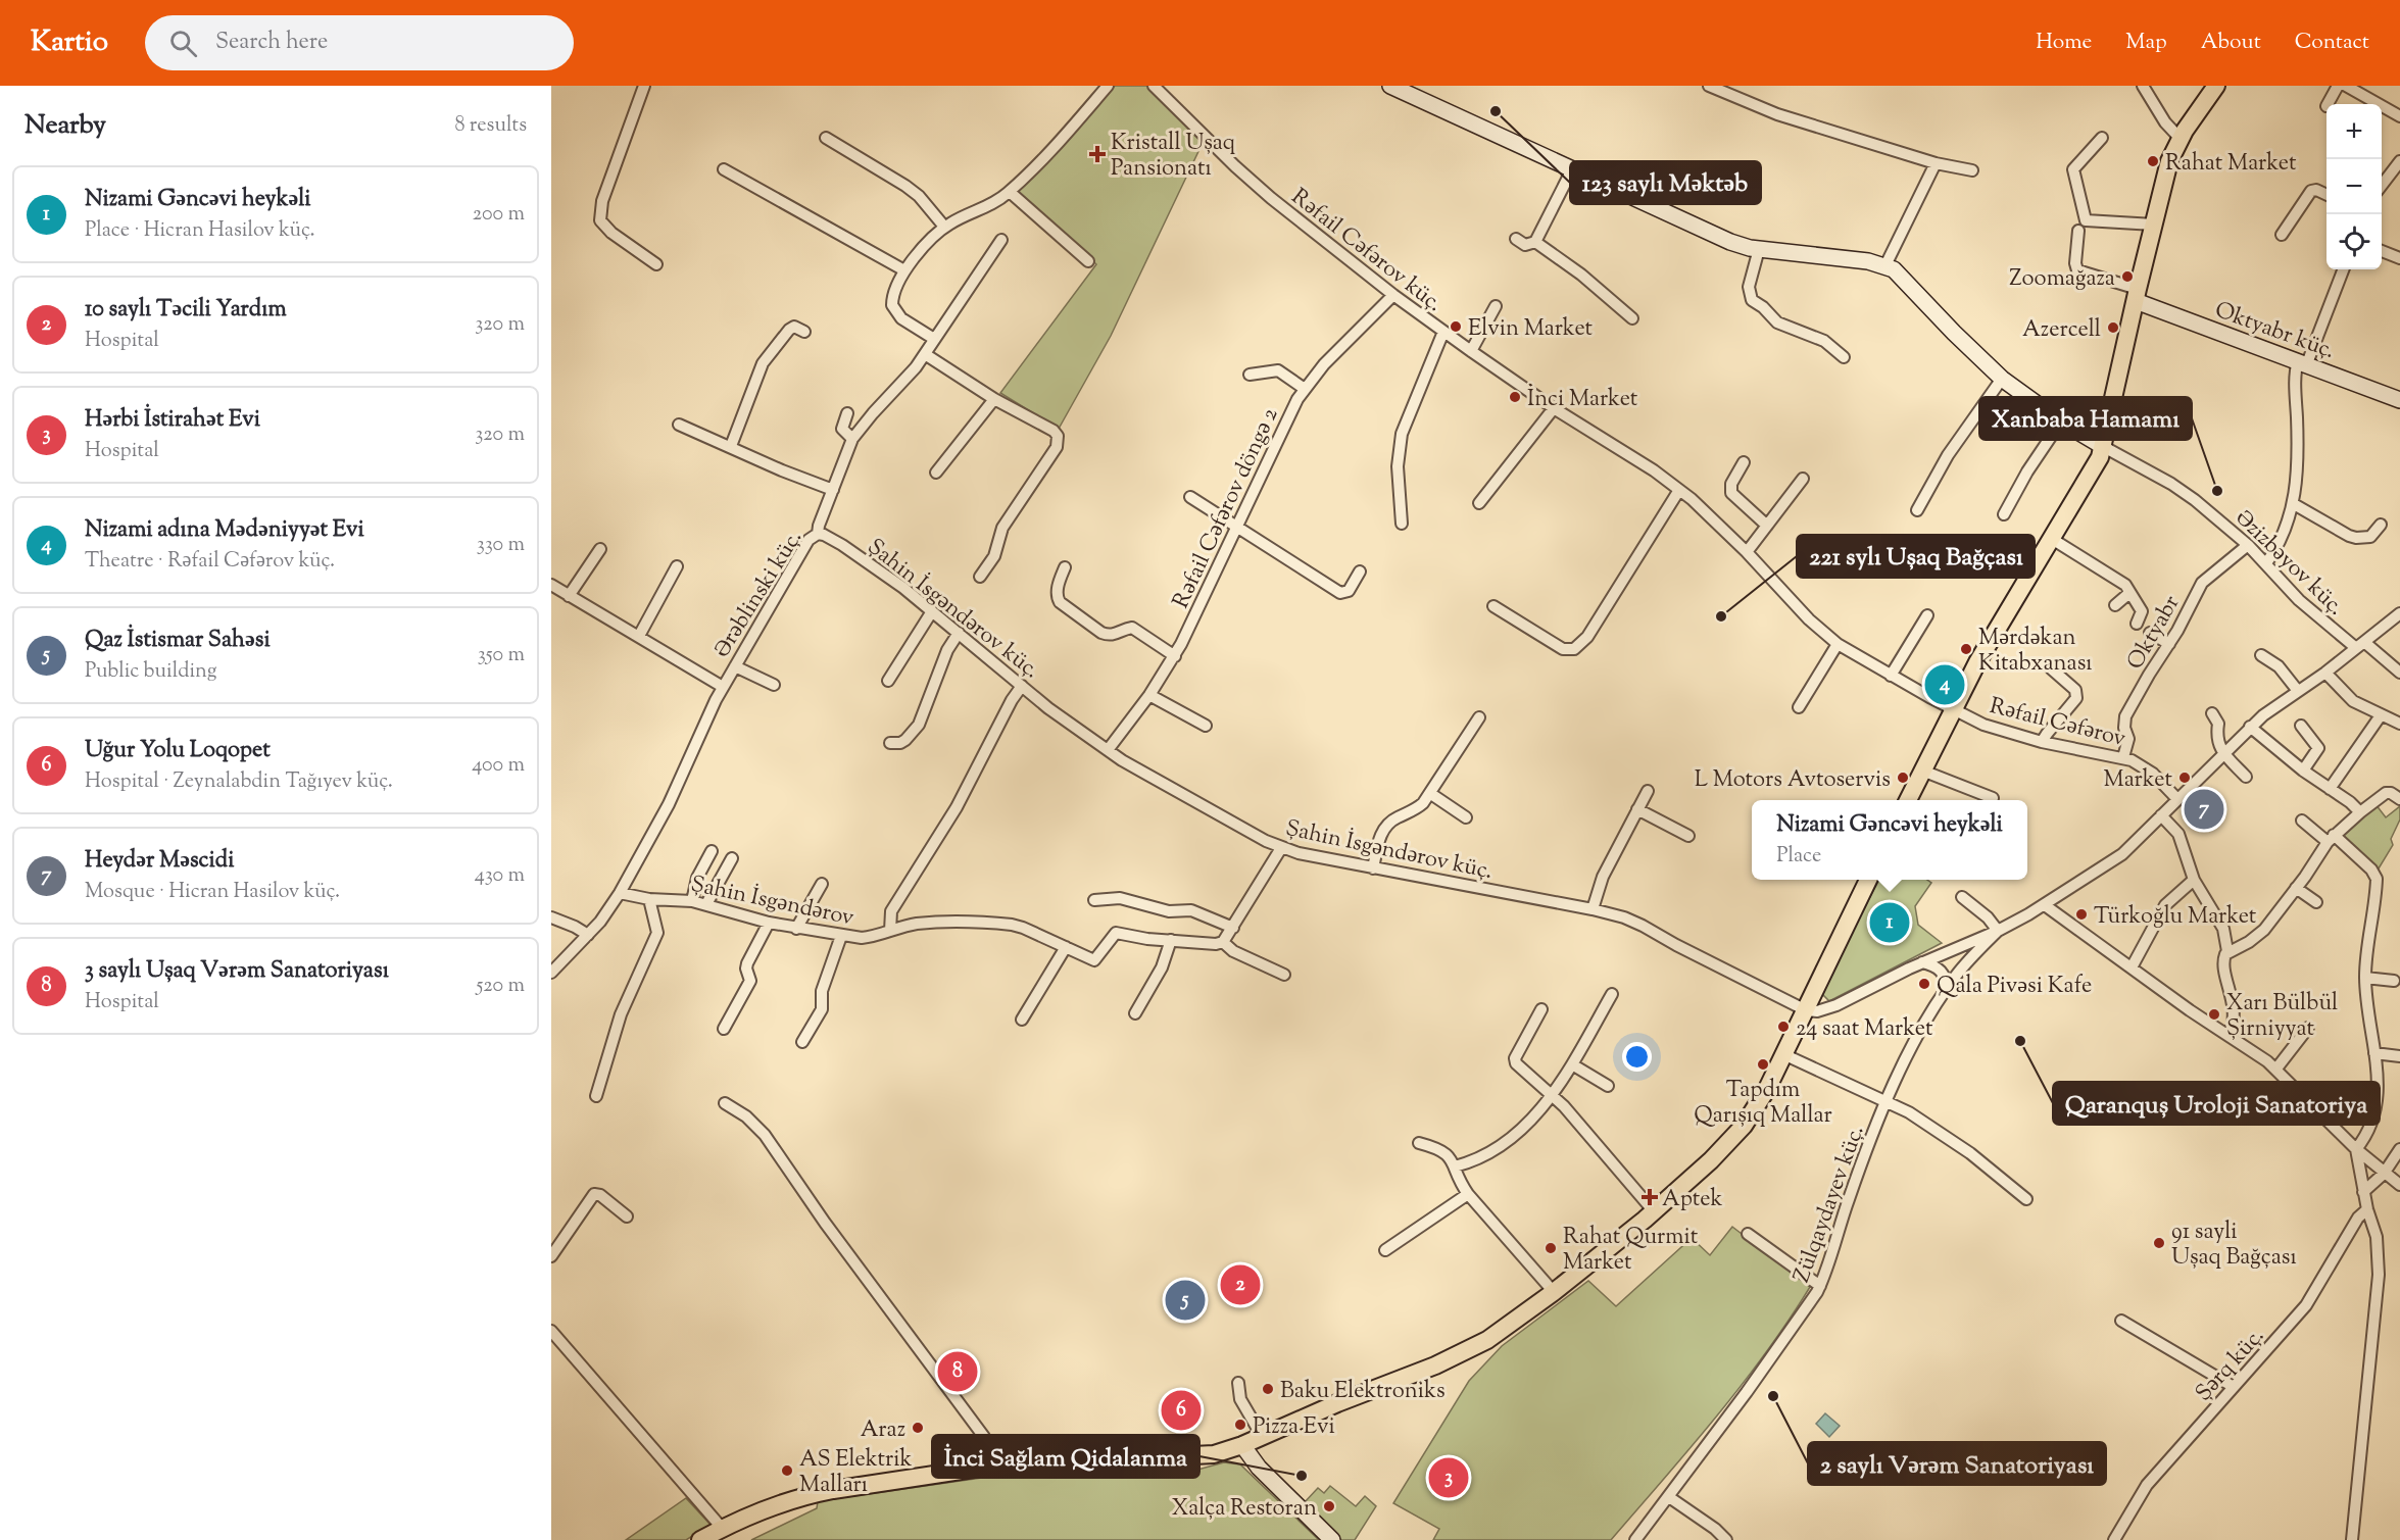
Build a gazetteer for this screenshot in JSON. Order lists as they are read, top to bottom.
{
  "streets": {
    "street": [
      "Rəfail Cəfərov küç.",
      "Oktyabr küç.",
      "Rəfail Cəfərov döngə 2",
      "Əzizbəyov küç.",
      "Ərəblinski küç.",
      "Şahin İsgəndərov küç.",
      "Oktyabr",
      "Rəfail Cəfərov",
      "Şahin İsgəndərov",
      "Zülqaydayev küç.",
      "Şərq küç."
    ]
  },
  "crossings": [
    ["Rəfail Cəfərov küç.", "Rəfail Cəfərov döngə 2"],
    ["Rəfail Cəfərov küç.", "Rəfail Cəfərov"],
    ["Rəfail Cəfərov döngə 2", "Şahin İsgəndərov küç."],
    ["Əzizbəyov küç.", "Oktyabr"],
    ["Ərəblinski küç.", "Şahin İsgəndərov küç."],
    ["Ərəblinski küç.", "Şahin İsgəndərov"],
    ["Oktyabr", "Rəfail Cəfərov"]
  ],
  "places": {
    "other": [
      "123 saylı Məktəb",
      "Rahat Market",
      "Zoomağaza",
      "Elvin Market",
      "Azercell",
      "İnci Market",
      "Xanbaba Hamamı",
      "221 sylı Uşaq Bağçası",
      "Mərdəkan Kitabxanası",
      "L Motors Avtoservis",
      "Market",
      "Türkoğlu Market",
      "Qala Pivəsi Kafe",
      "Xarı Bülbül Şirniyyat",
      "24 saat Market",
      "Qaranquş Uroloji Sanatoriya",
      "Tapdım Qarışıq Mallar",
      "91 sayli Uşaq Bağçası",
      "Rahat Qurmit Market",
      "Baku Elektroniks",
      "2 saylı Vərəm Sanatoriyası",
      "Pizza Evi",
      "Araz",
      "AS Elektrik Malları",
      "İnci Sağlam Qidalanma",
      "Xalça Restoran"
    ],
    "health": ["Kristall Uşaq Pansionatı", "Aptek"]
  },
  "page": {
    "header": "Kartio",
    "search": "Search here",
    "nav": [
      "Home",
      "Map",
      "About",
      "Contact"
    ],
    "heading": ["Nearby", "8 results"],
    "map_buttons": ["+", "−"],
    "list": [
      {
        "mark": "1",
        "name": "Nizami Gəncəvi heykəli",
        "note": "Place · Hicran Hasilov küç.",
        "value": "200 m"
      },
      {
        "mark": "2",
        "name": "10 saylı Təcili Yardım",
        "note": "Hospital",
        "value": "320 m"
      },
      {
        "mark": "3",
        "name": "Hərbi İstirahət Evi",
        "note": "Hospital",
        "value": "320 m"
      },
      {
        "mark": "4",
        "name": "Nizami adına Mədəniyyət Evi",
        "note": "Theatre · Rəfail Cəfərov küç.",
        "value": "330 m"
      },
      {
        "mark": "5",
        "name": "Qaz İstismar Sahəsi",
        "note": "Public building",
        "value": "350 m"
      },
      {
        "mark": "6",
        "name": "Uğur Yolu Loqopet",
        "note": "Hospital · Zeynalabdin Tağıyev küç.",
        "value": "400 m"
      },
      {
        "mark": "7",
        "name": "Heydər Məscidi",
        "note": "Mosque · Hicran Hasilov küç.",
        "value": "430 m"
      },
      {
        "mark": "8",
        "name": "3 saylı Uşaq Vərəm Sanatoriyası",
        "note": "Hospital",
        "value": "520 m"
      }
    ],
    "pins": [
      "4",
      "7",
      "1",
      "2",
      "5",
      "8",
      "6",
      "3"
    ],
    "popup": ["Nizami Gəncəvi heykəli", "Place"]
  }
}
